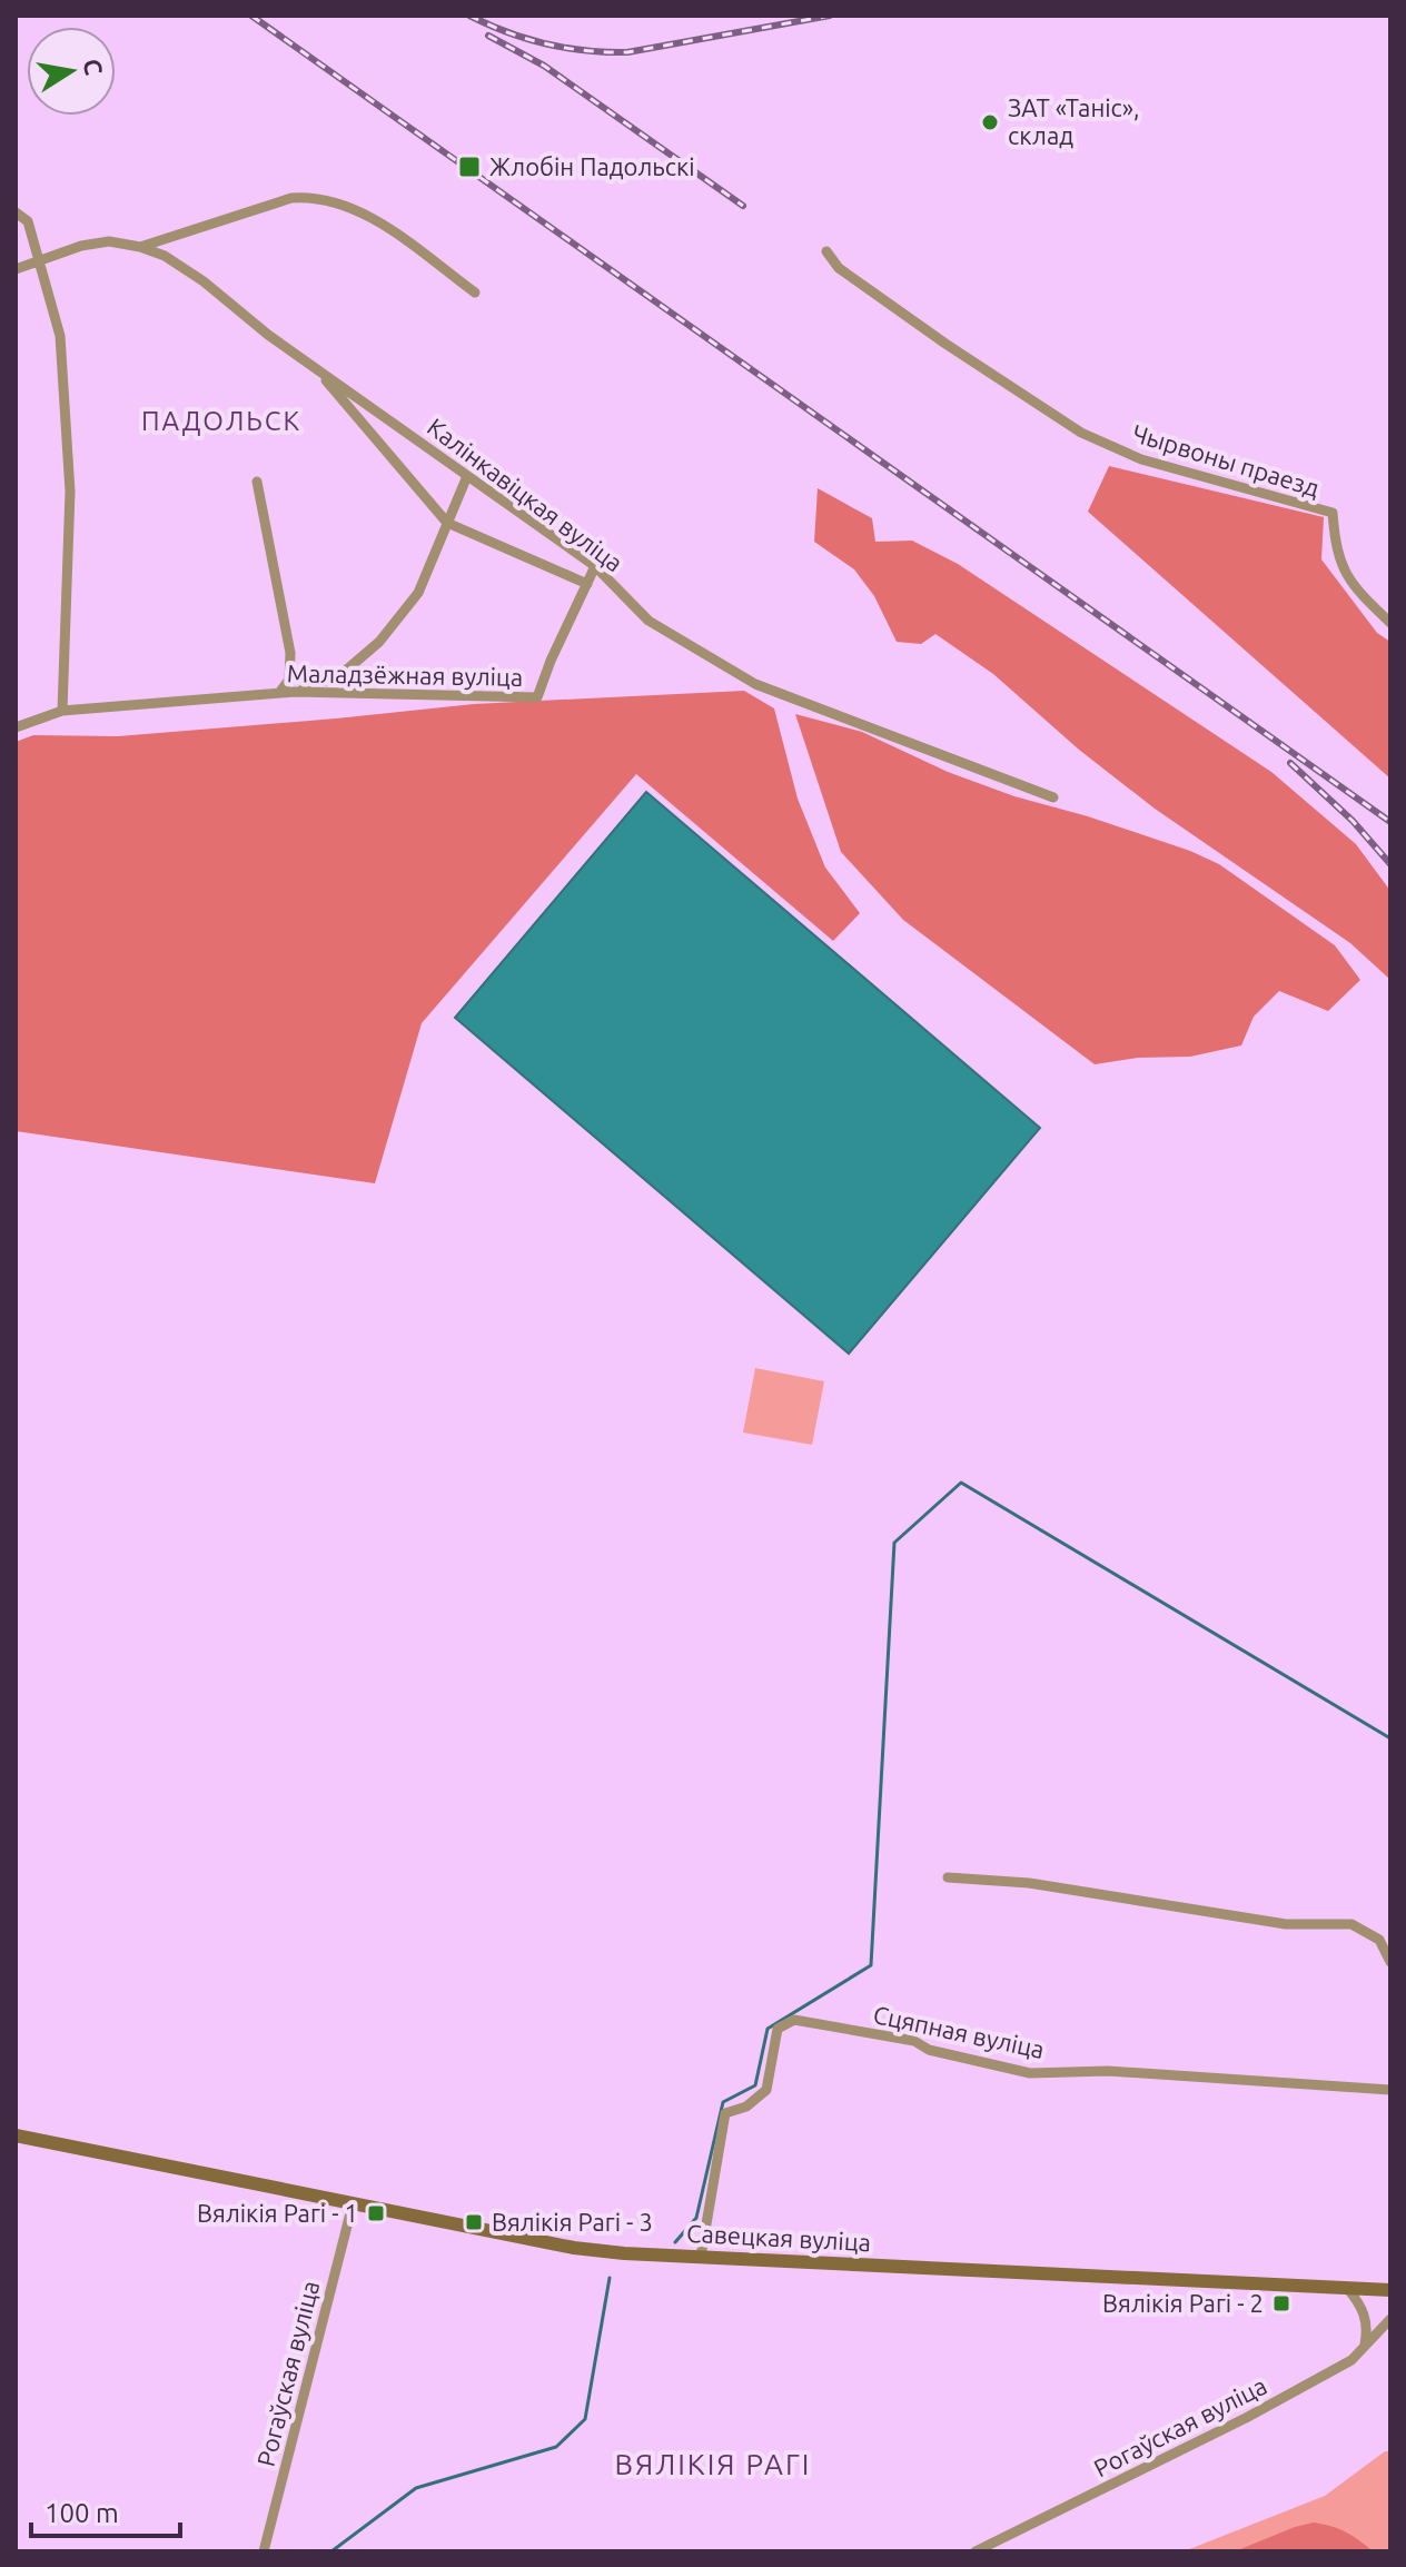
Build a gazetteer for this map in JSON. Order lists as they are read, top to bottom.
{
  "streets": {
    "main road": ["Савецкая вуліца"],
    "street": [
      "Чырвоны праезд",
      "Калінкавіцкая вуліца",
      "Маладзёжная вуліца",
      "Сцяпная вуліца",
      "Рогаўская вуліца"
    ]
  },
  "crossings": [
    ["Сцяпная вуліца", "Савецкая вуліца"],
    ["Савецкая вуліца", "Рогаўская вуліца"]
  ],
  "districts": ["ПАДОЛЬСК", "ВЯЛІКІЯ РАГІ"],
  "places": {
    "other": ["ЗАТ «Таніс», склад"],
    "transit": [
      "Жлобін Падольскі",
      "Вялікія Рагі - 1",
      "Вялікія Рагі - 3",
      "Вялікія Рагі - 2"
    ]
  },
  "scale_bar": "100 m",
  "north": "right"
}
